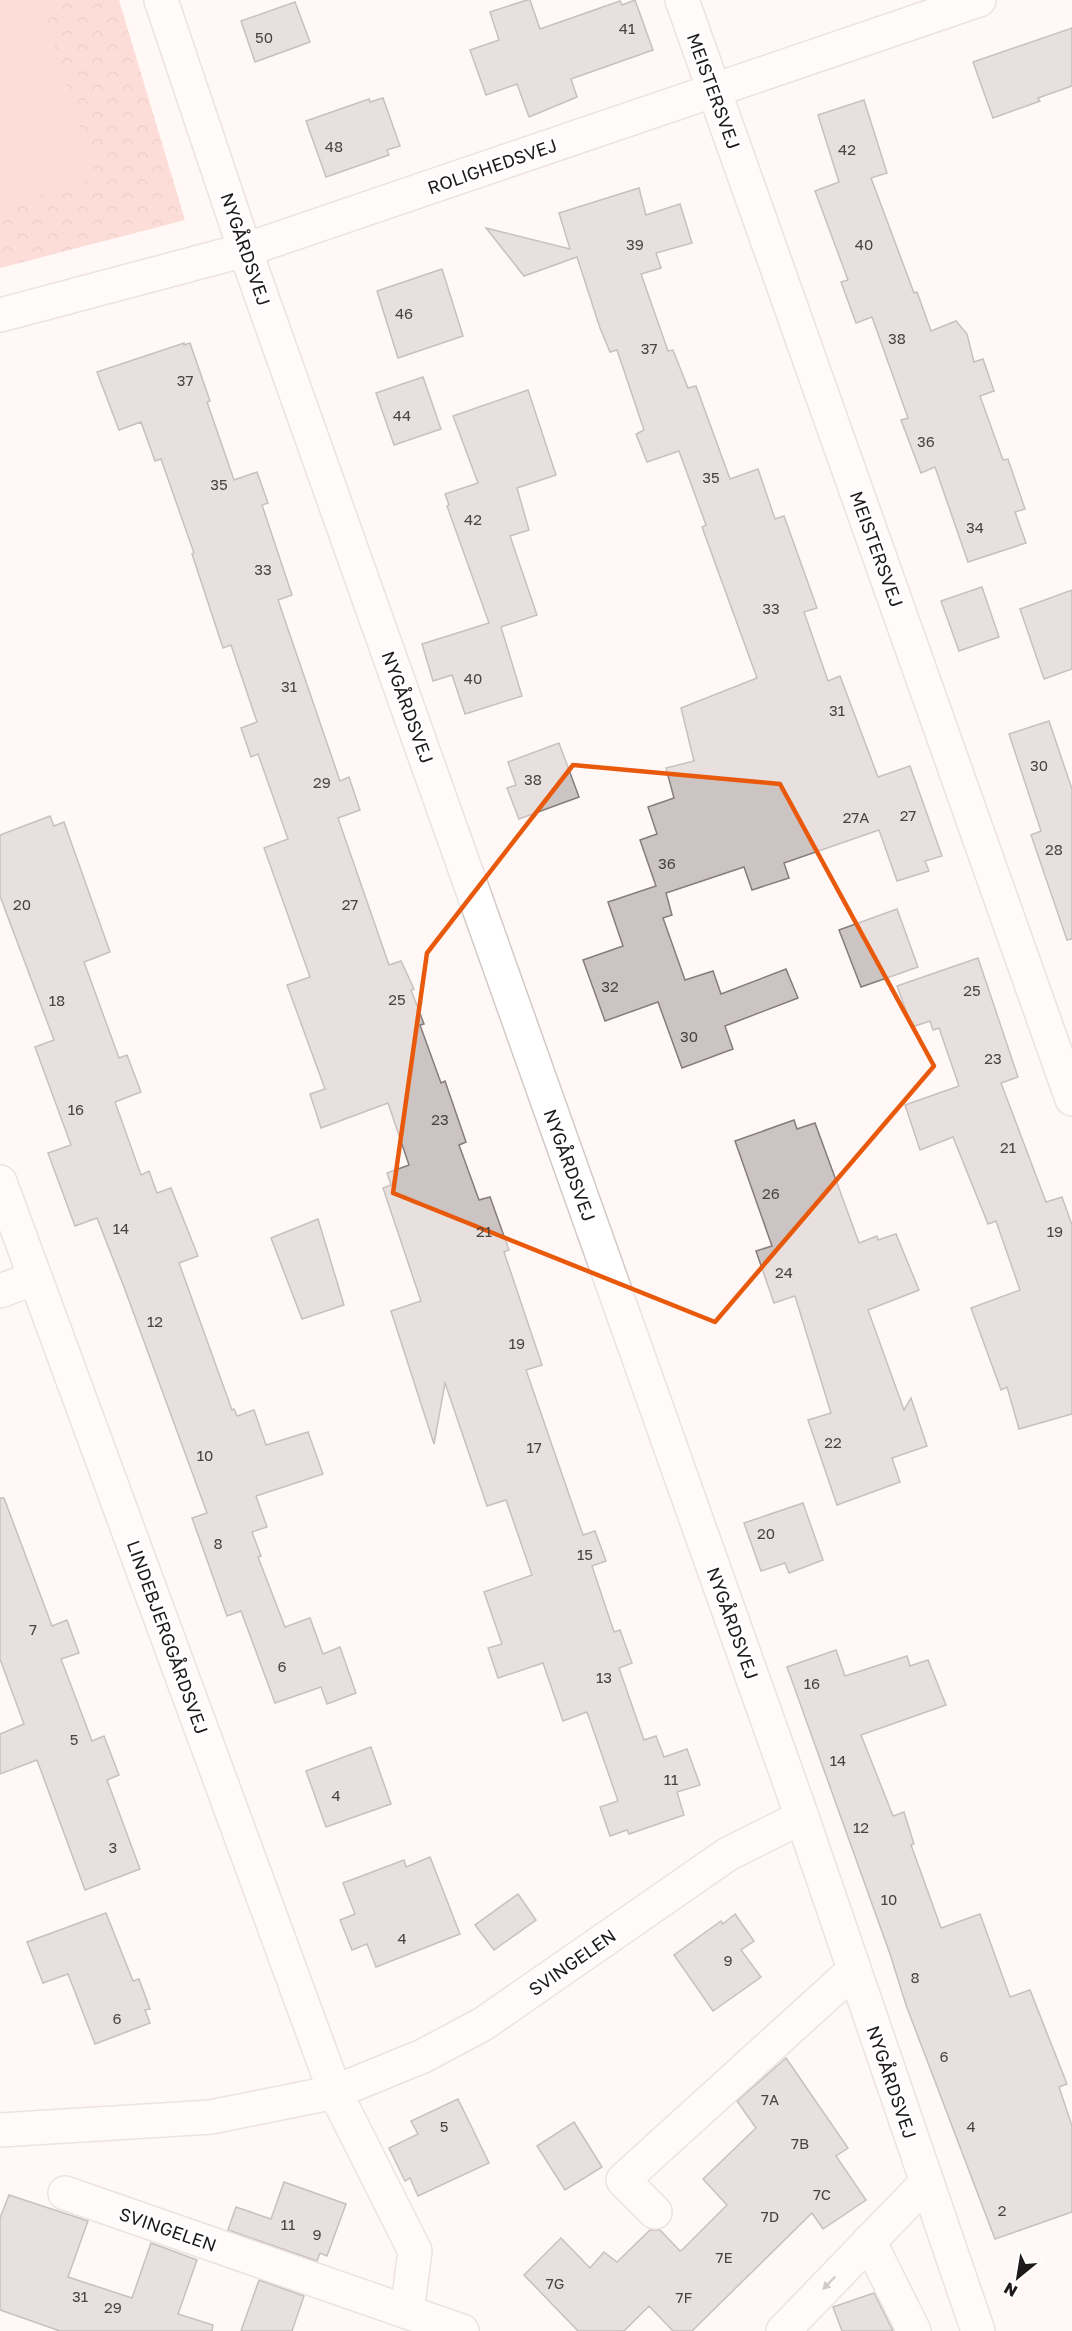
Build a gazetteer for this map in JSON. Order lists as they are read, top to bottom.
{
  "streets": {
    "street": [
      "MEISTERSVEJ",
      "ROLIGHEDSVEJ",
      "NYGÅRDSVEJ",
      "LINDEBJERGGÅRDSVEJ",
      "SVINGELEN"
    ]
  },
  "crossings": [
    ["MEISTERSVEJ", "ROLIGHEDSVEJ"],
    ["ROLIGHEDSVEJ", "NYGÅRDSVEJ"],
    ["NYGÅRDSVEJ", "SVINGELEN"],
    ["LINDEBJERGGÅRDSVEJ", "SVINGELEN"]
  ],
  "house_numbers": [
    "41",
    "50",
    "48",
    "42",
    "39",
    "40",
    "46",
    "38",
    "37",
    "37",
    "44",
    "36",
    "35",
    "35",
    "42",
    "34",
    "33",
    "33",
    "40",
    "31",
    "31",
    "30",
    "38",
    "29",
    "27",
    "27A",
    "28",
    "36",
    "20",
    "27",
    "32",
    "25",
    "25",
    "18",
    "30",
    "23",
    "16",
    "23",
    "21",
    "26",
    "14",
    "21",
    "19",
    "24",
    "12",
    "19",
    "22",
    "17",
    "10",
    "20",
    "8",
    "15",
    "7",
    "6",
    "13",
    "16",
    "5",
    "14",
    "11",
    "4",
    "12",
    "3",
    "10",
    "4",
    "9",
    "8",
    "6",
    "6",
    "7A",
    "5",
    "4",
    "7B",
    "7C",
    "2",
    "7D",
    "11",
    "9",
    "7E",
    "7G",
    "31",
    "7F",
    "29"
  ],
  "north": "bottom left"
}
